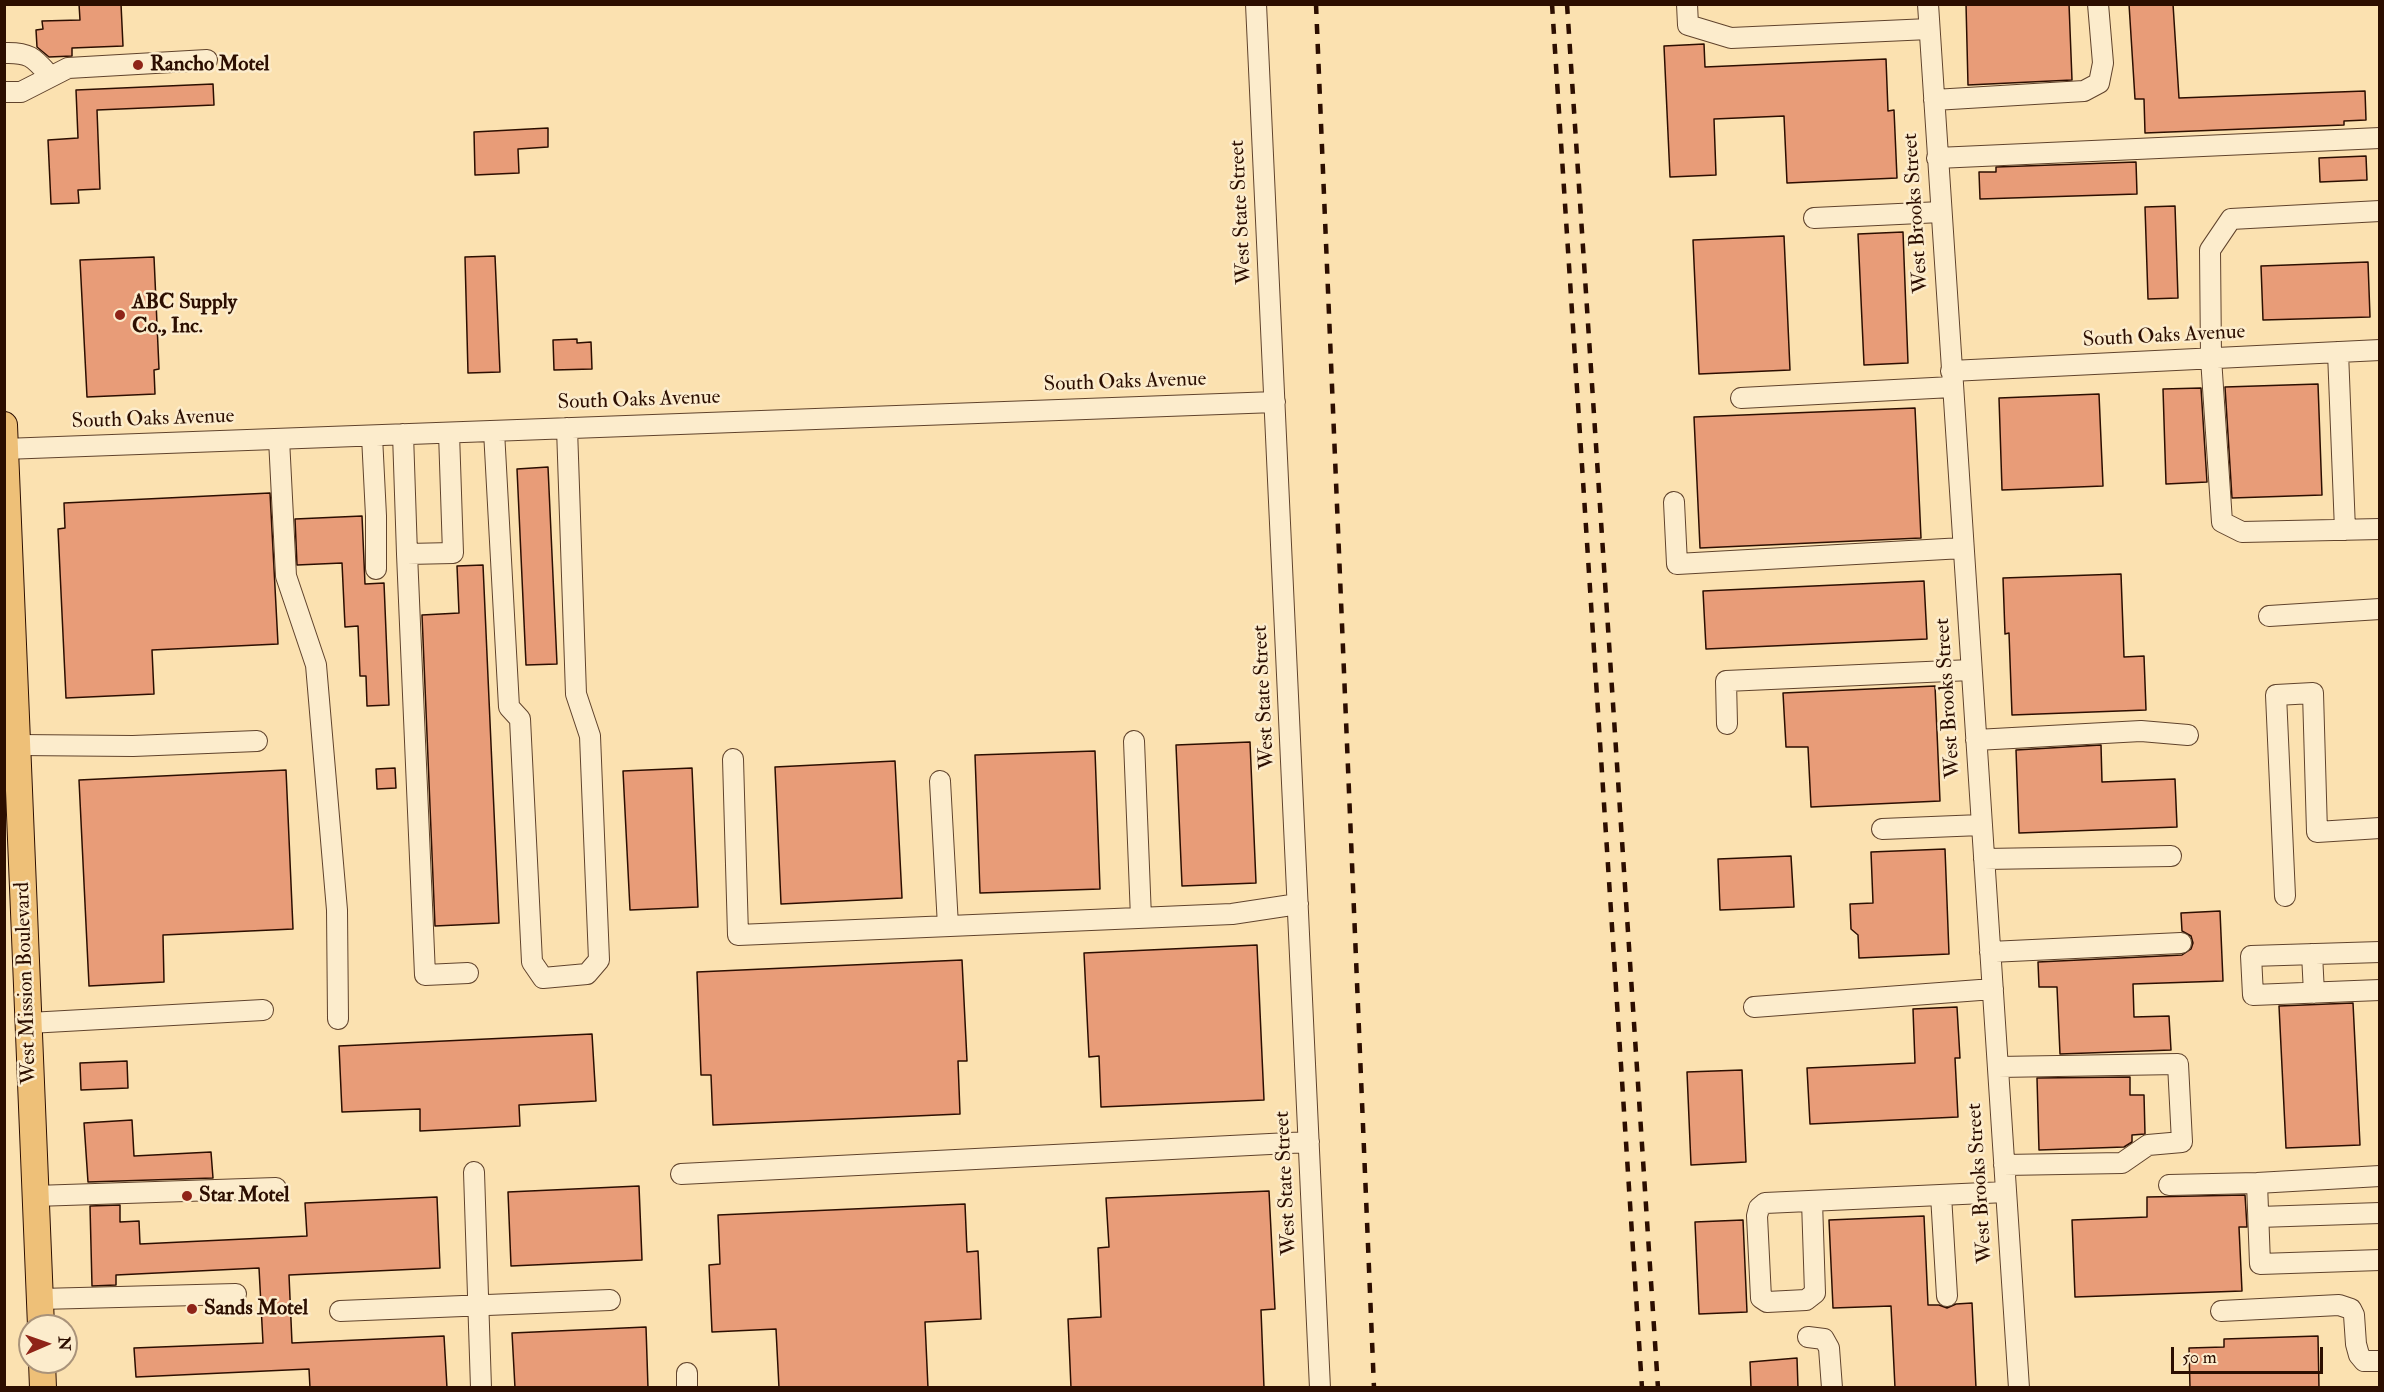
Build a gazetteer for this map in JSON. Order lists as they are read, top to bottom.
{
  "streets": {
    "main road": ["West Mission Boulevard"],
    "street": ["West State Street", "West Brooks Street", "South Oaks Avenue"]
  },
  "crossings": [
    ["West State Street", "South Oaks Avenue"],
    ["West Brooks Street", "South Oaks Avenue"],
    ["South Oaks Avenue", "West Mission Boulevard"]
  ],
  "places": [
    "Rancho Motel",
    "ABC Supply Co., Inc.",
    "Star Motel",
    "Sands Motel"
  ],
  "scale_bar": "50 m",
  "north": "right"
}
